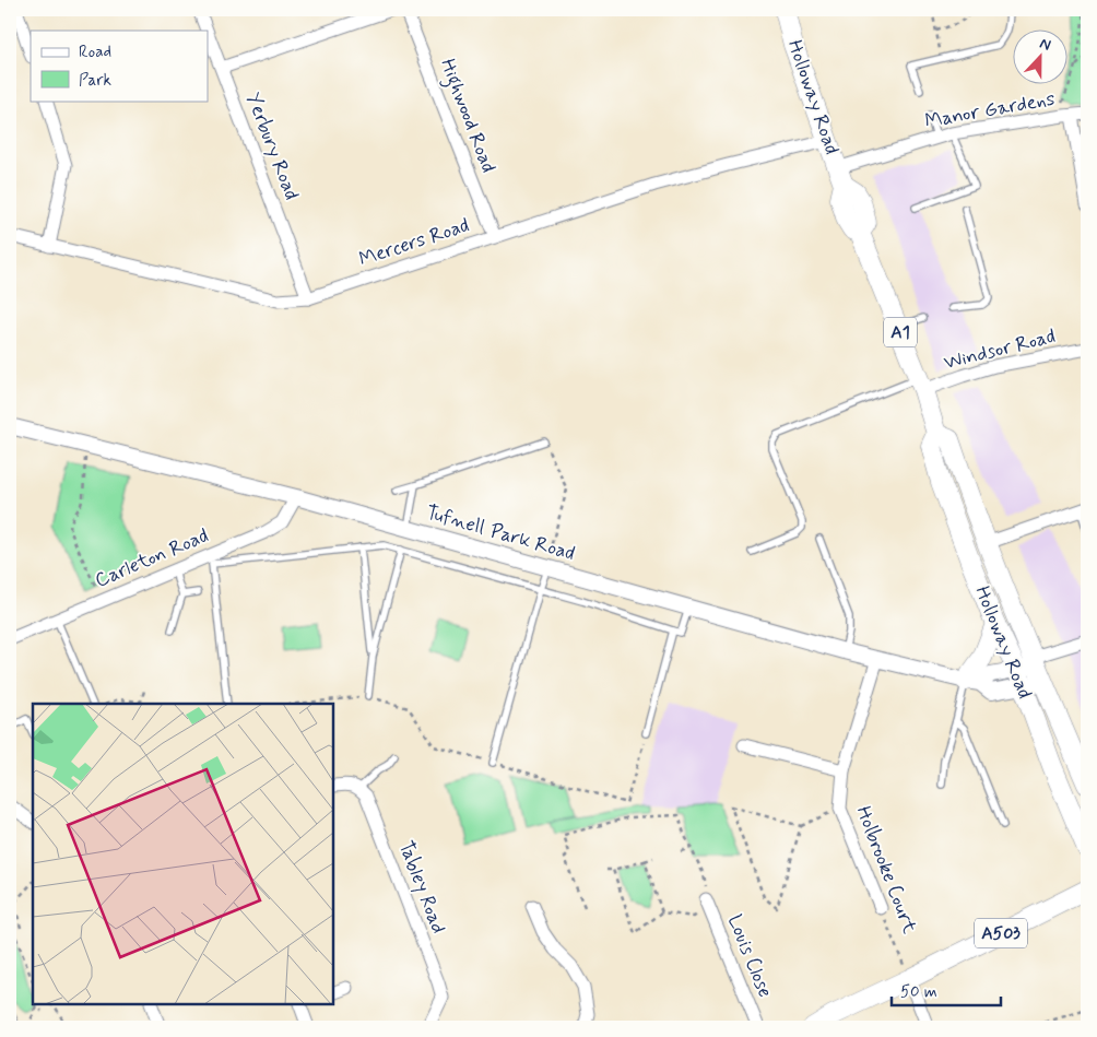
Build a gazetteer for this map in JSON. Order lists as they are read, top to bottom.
{
  "streets": {
    "highway": ["Holloway Road", "A1", "A503"],
    "street": [
      "Manor Gardens",
      "Highwood Road",
      "Yerbury Road",
      "Mercers Road",
      "Windsor Road",
      "Tufnell Park Road",
      "Carleton Road",
      "Holbrooke Court",
      "Tabley Road",
      "Louis Close"
    ]
  },
  "crossings": [
    ["Holloway Road", "Manor Gardens"],
    ["Holloway Road", "Mercers Road"],
    ["Holloway Road", "Windsor Road"],
    ["Highwood Road", "Mercers Road"],
    ["Yerbury Road", "Mercers Road"],
    ["Tufnell Park Road", "Carleton Road"],
    ["Tufnell Park Road", "Holbrooke Court"],
    ["Holbrooke Court", "A503"]
  ],
  "legend": ["Road", "Park"],
  "scale_bar": "50 m",
  "north": "top"
}
